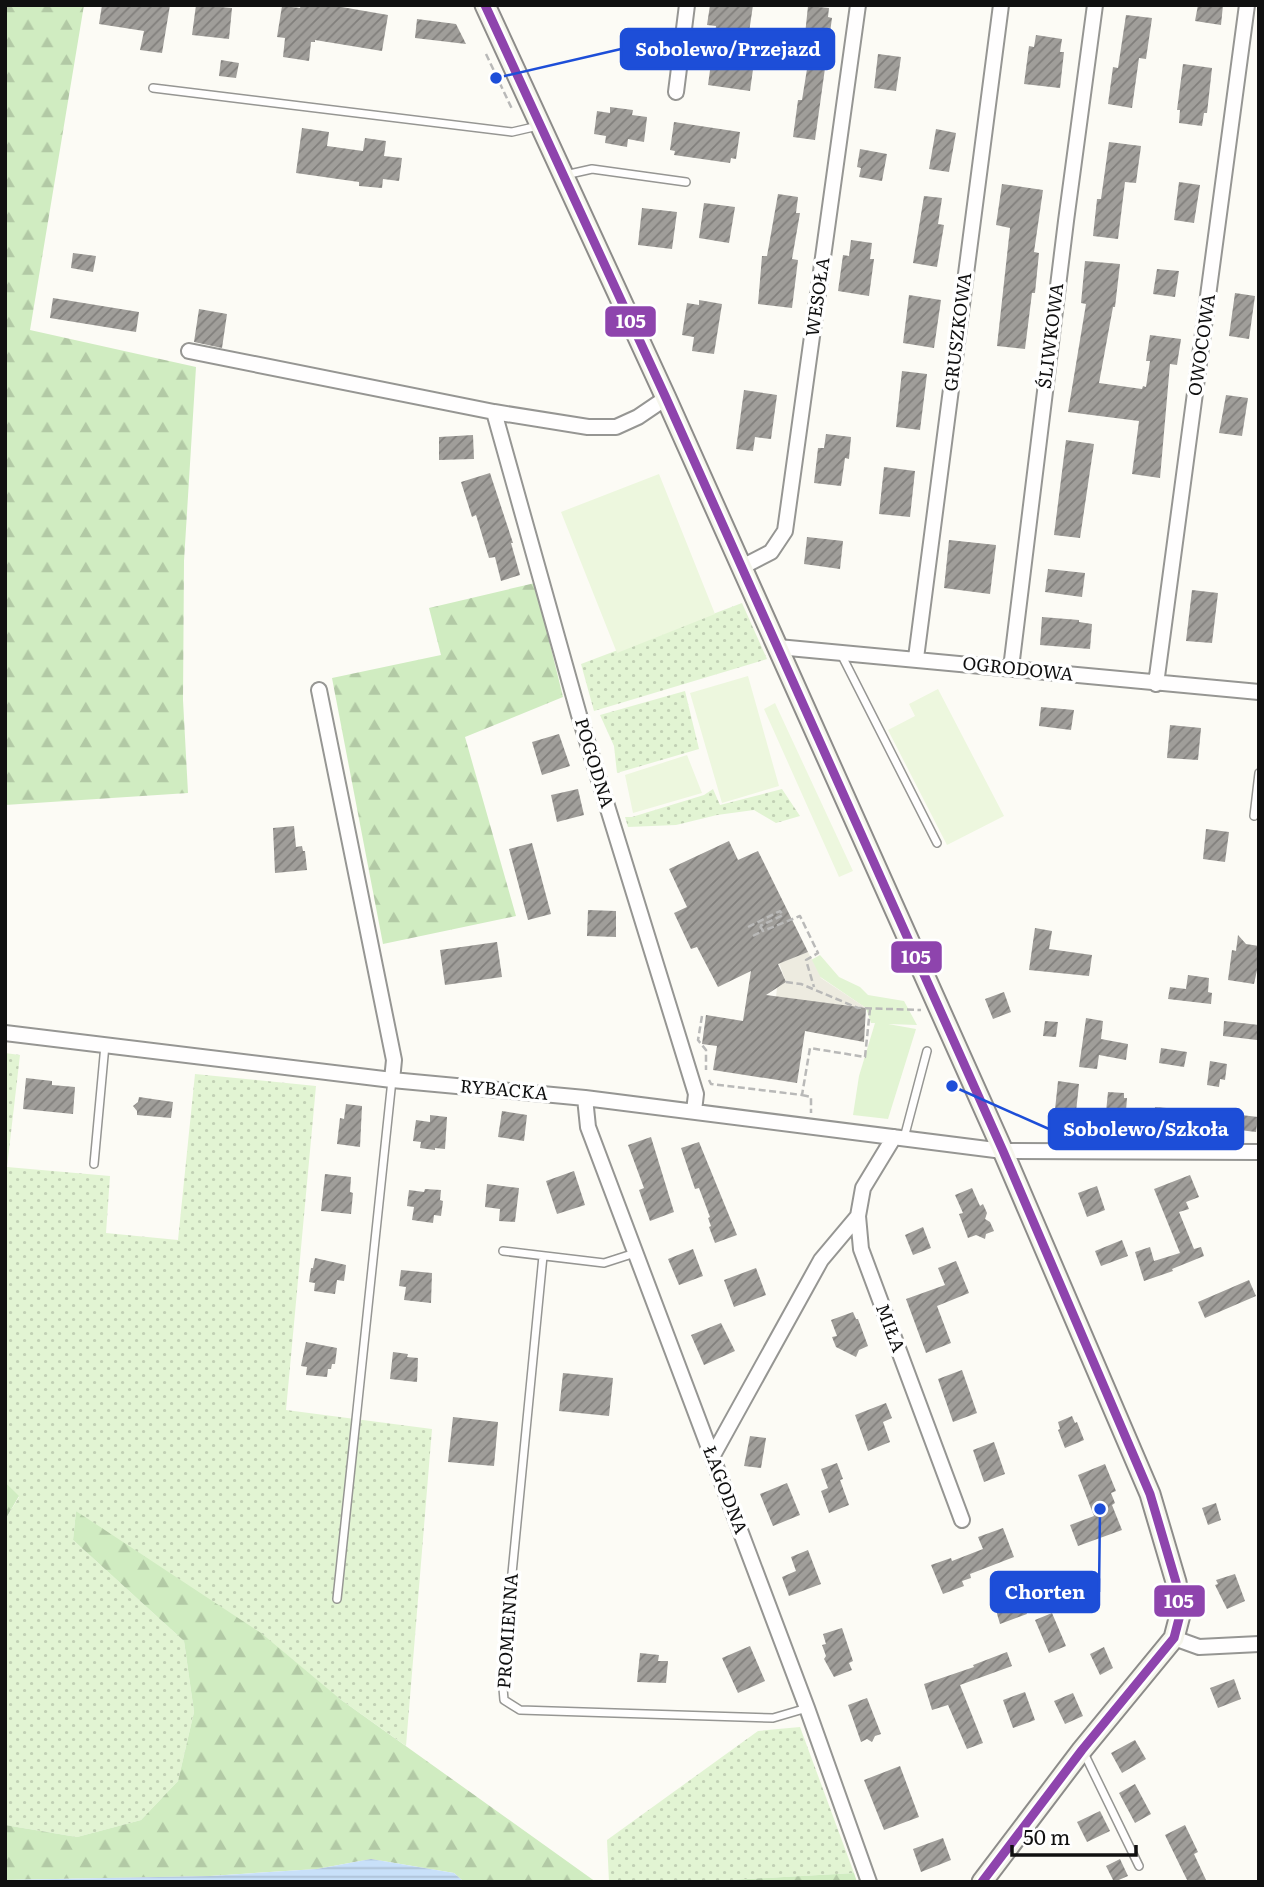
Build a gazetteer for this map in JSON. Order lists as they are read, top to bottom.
{
  "streets": {
    "street": [
      "WESOŁA",
      "GRUSZKOWA",
      "ŚLIWKOWA",
      "OWOCOWA",
      "OGRODOWA",
      "POGODNA",
      "RYBACKA",
      "MIŁA",
      "ŁAGODNA"
    ],
    "lane": ["PROMIENNA"]
  },
  "crossings": [
    ["GRUSZKOWA", "OGRODOWA"],
    ["ŚLIWKOWA", "OGRODOWA"],
    ["OWOCOWA", "OGRODOWA"],
    ["POGODNA", "RYBACKA"],
    ["RYBACKA", "MIŁA"],
    ["RYBACKA", "ŁAGODNA"],
    ["ŁAGODNA", "PROMIENNA"]
  ],
  "places": ["Sobolewo/Przejazd", "Sobolewo/Szkoła", "Chorten"],
  "lines": ["transit line 105"],
  "scale_bar": "50 m"
}
